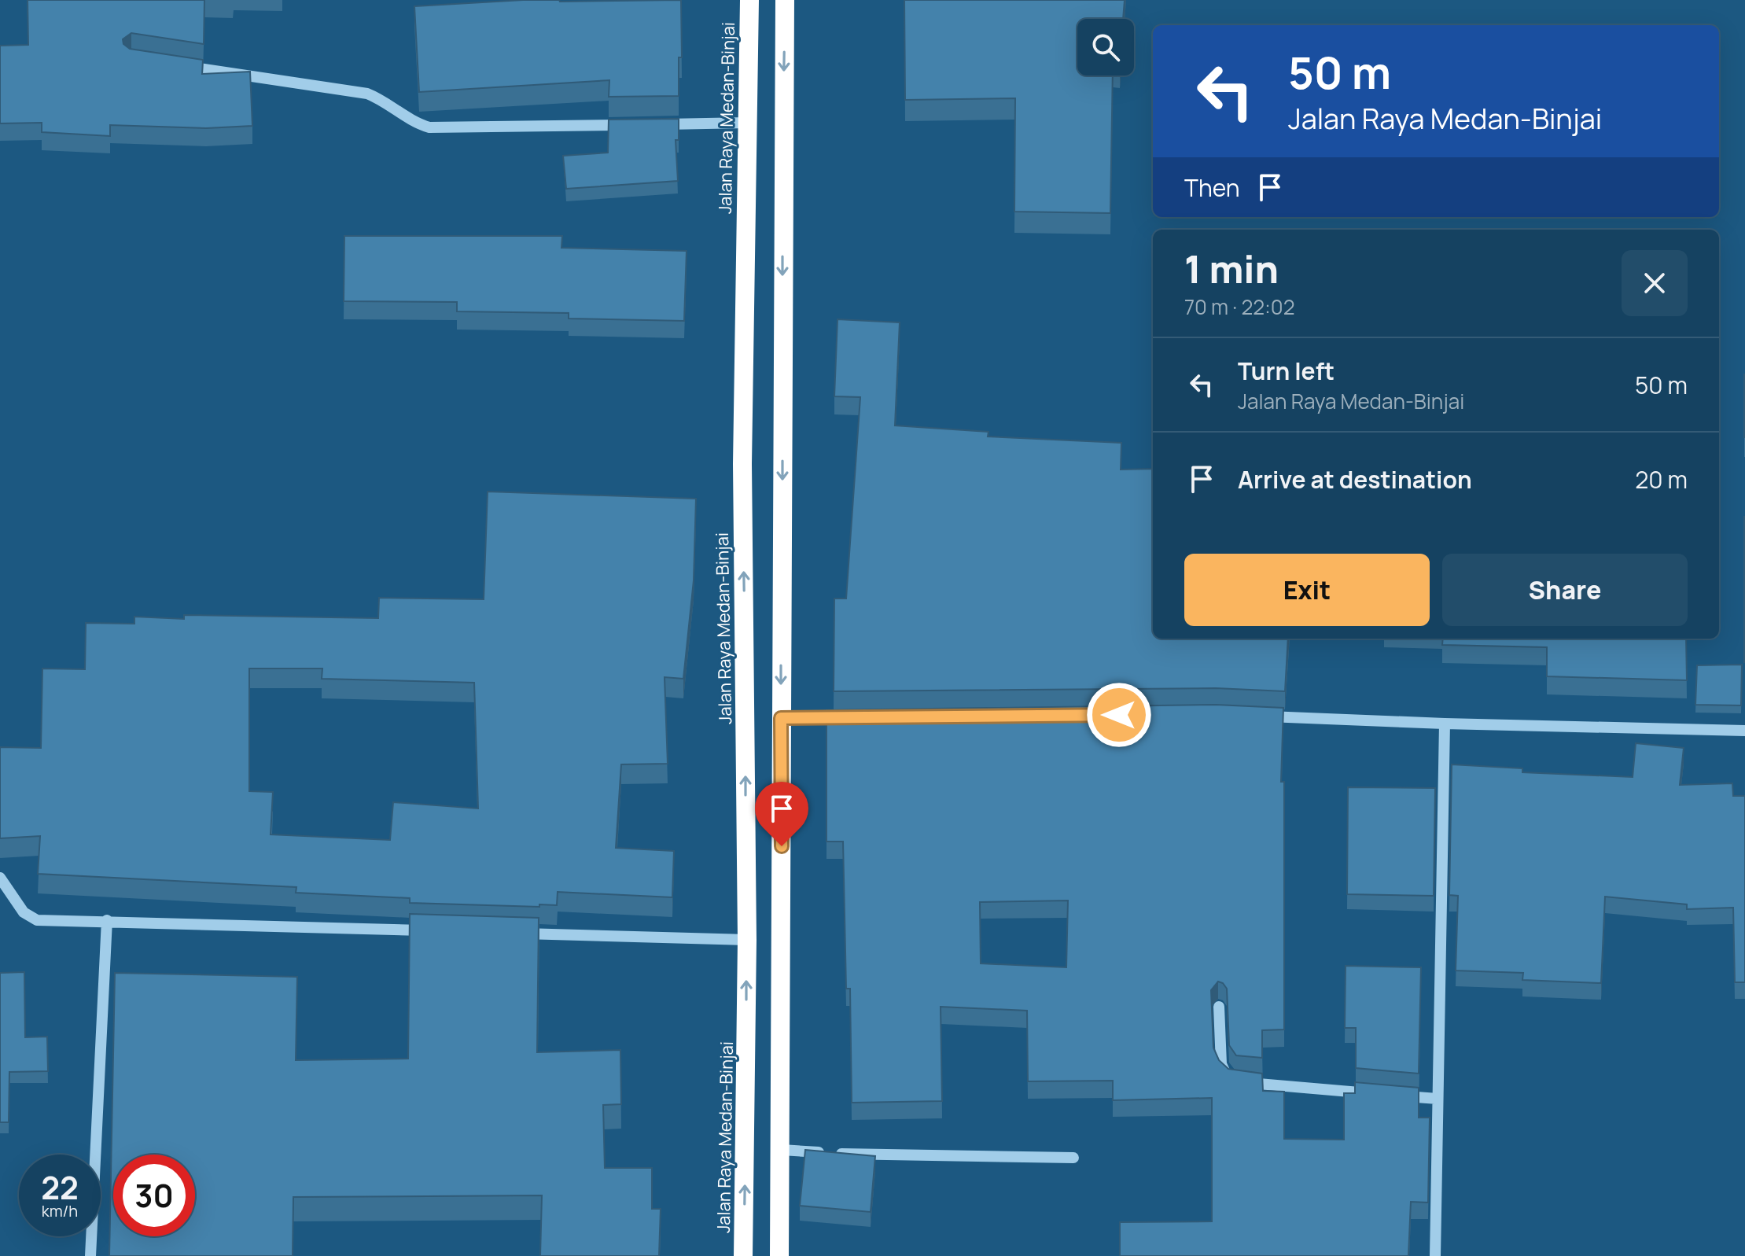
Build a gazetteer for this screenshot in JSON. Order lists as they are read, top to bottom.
{
  "streets": {
    "highway": ["Jalan Raya Medan-Binjai"]
  },
  "page": {
    "turn": ["50 m", "Jalan Raya Medan-Binjai"],
    "then": "Then",
    "heading": ["1 min", "70 m · 22:02"],
    "list": [
      {
        "name": "Turn left",
        "note": "Jalan Raya Medan-Binjai",
        "value": "50 m"
      },
      {
        "name": "Arrive at destination",
        "value": "20 m"
      }
    ],
    "buttons": ["Exit", "Share"],
    "speed": "22 km/h",
    "limit": "30"
  }
}
